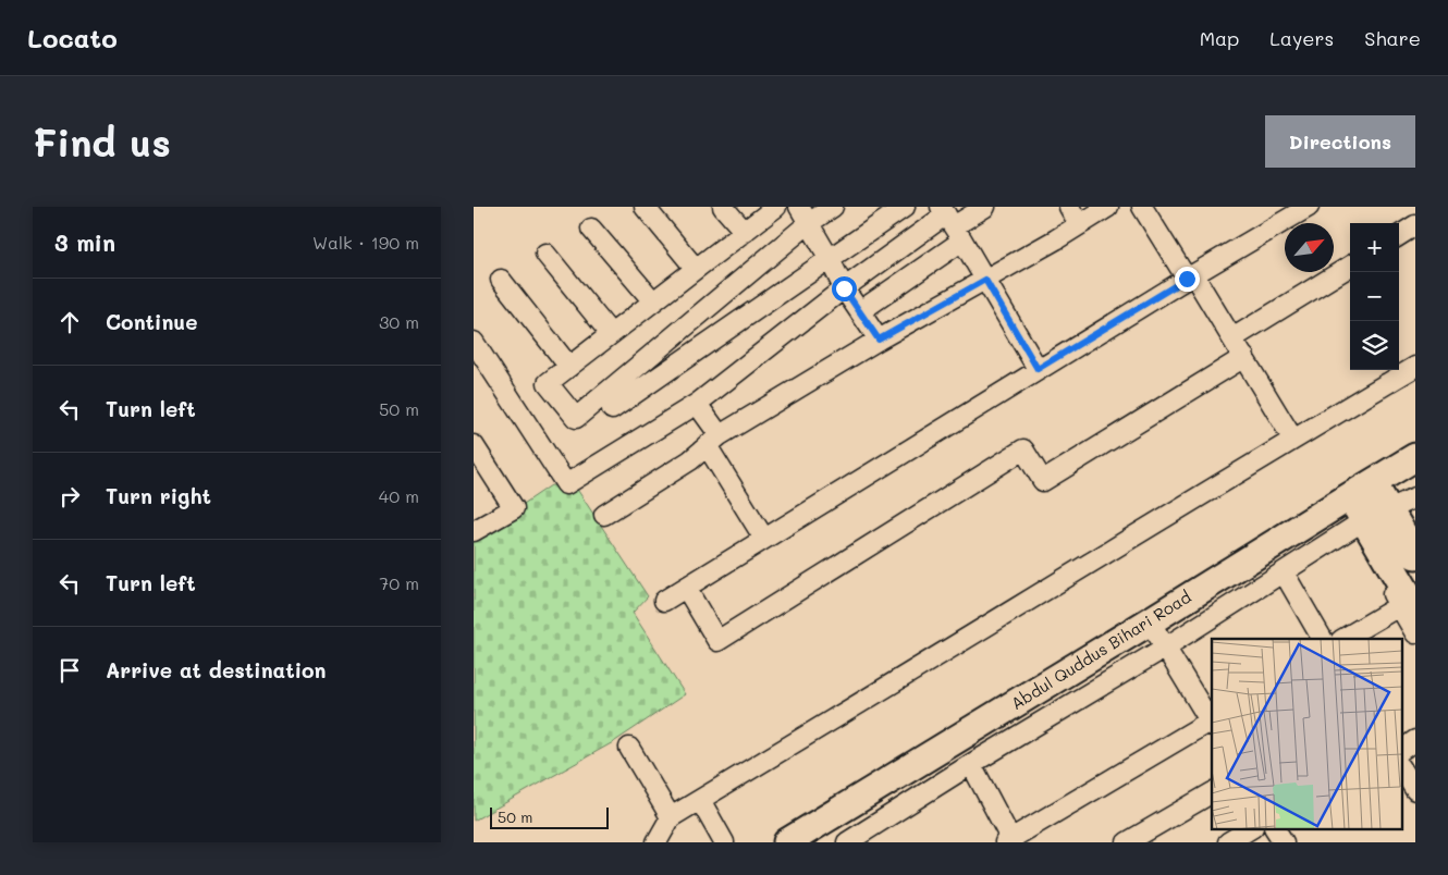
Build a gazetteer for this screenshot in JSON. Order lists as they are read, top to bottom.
{
  "streets": {
    "main road": ["Abdul Quddus Bihari Road"]
  },
  "scale_bar": "50 m",
  "north": "top right",
  "page": {
    "header": "Locato",
    "nav": ["Map", "Layers", "Share"],
    "buttons": "Directions",
    "title": "Find us",
    "heading": ["3 min", "Walk · 190 m"],
    "map_buttons": ["+", "−"],
    "list": [
      ["Continue", "30 m"],
      ["Turn left", "50 m"],
      ["Turn right", "40 m"],
      ["Turn left", "70 m"],
      "Arrive at destination"
    ],
    "scale": "50 m"
  }
}
